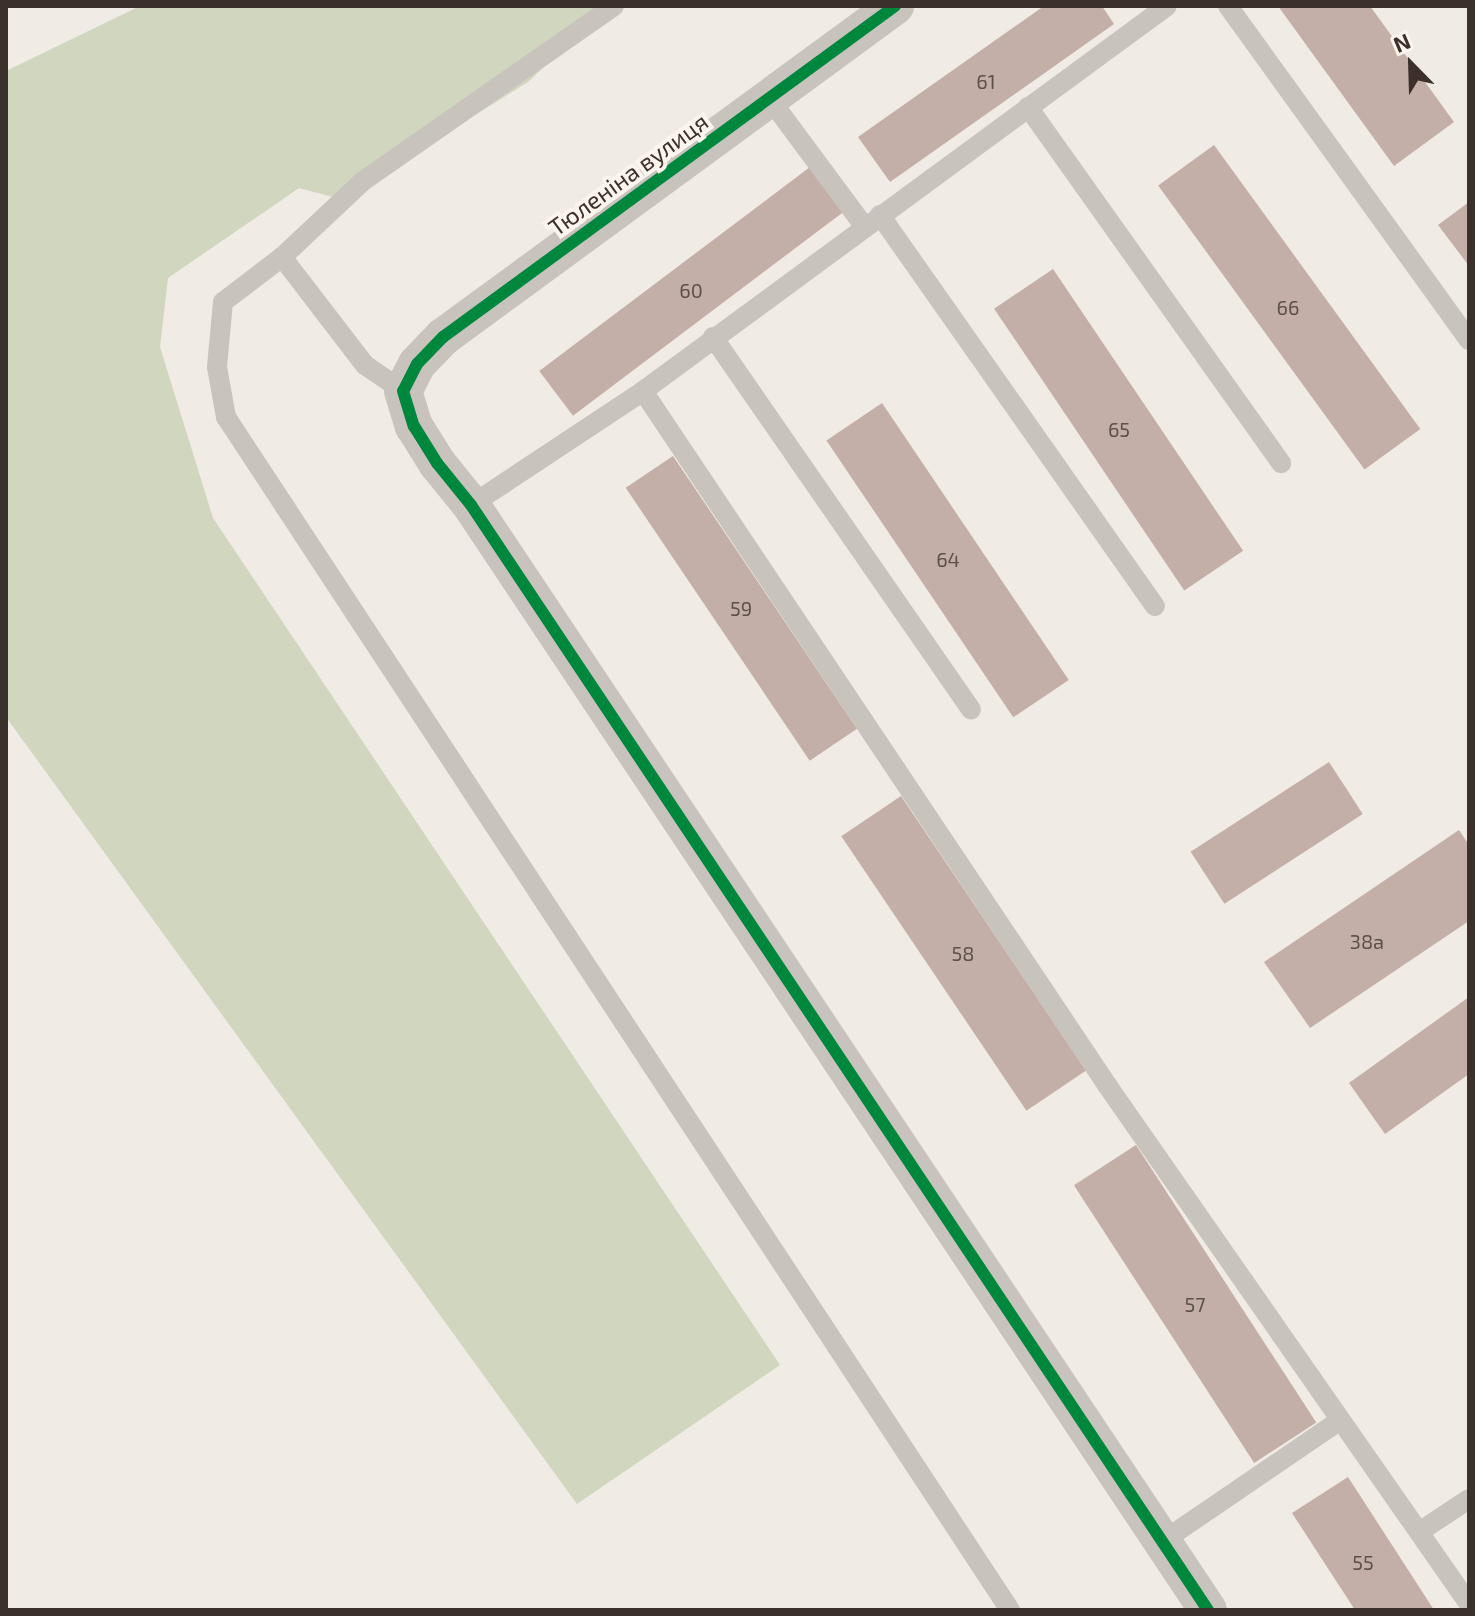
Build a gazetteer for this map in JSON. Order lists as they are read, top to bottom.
{
  "streets": {
    "street": ["Тюленіна вулиця"]
  },
  "house_numbers": [
    "61",
    "60",
    "66",
    "65",
    "64",
    "59",
    "38а",
    "58",
    "57",
    "55"
  ],
  "north": "top left"
}
